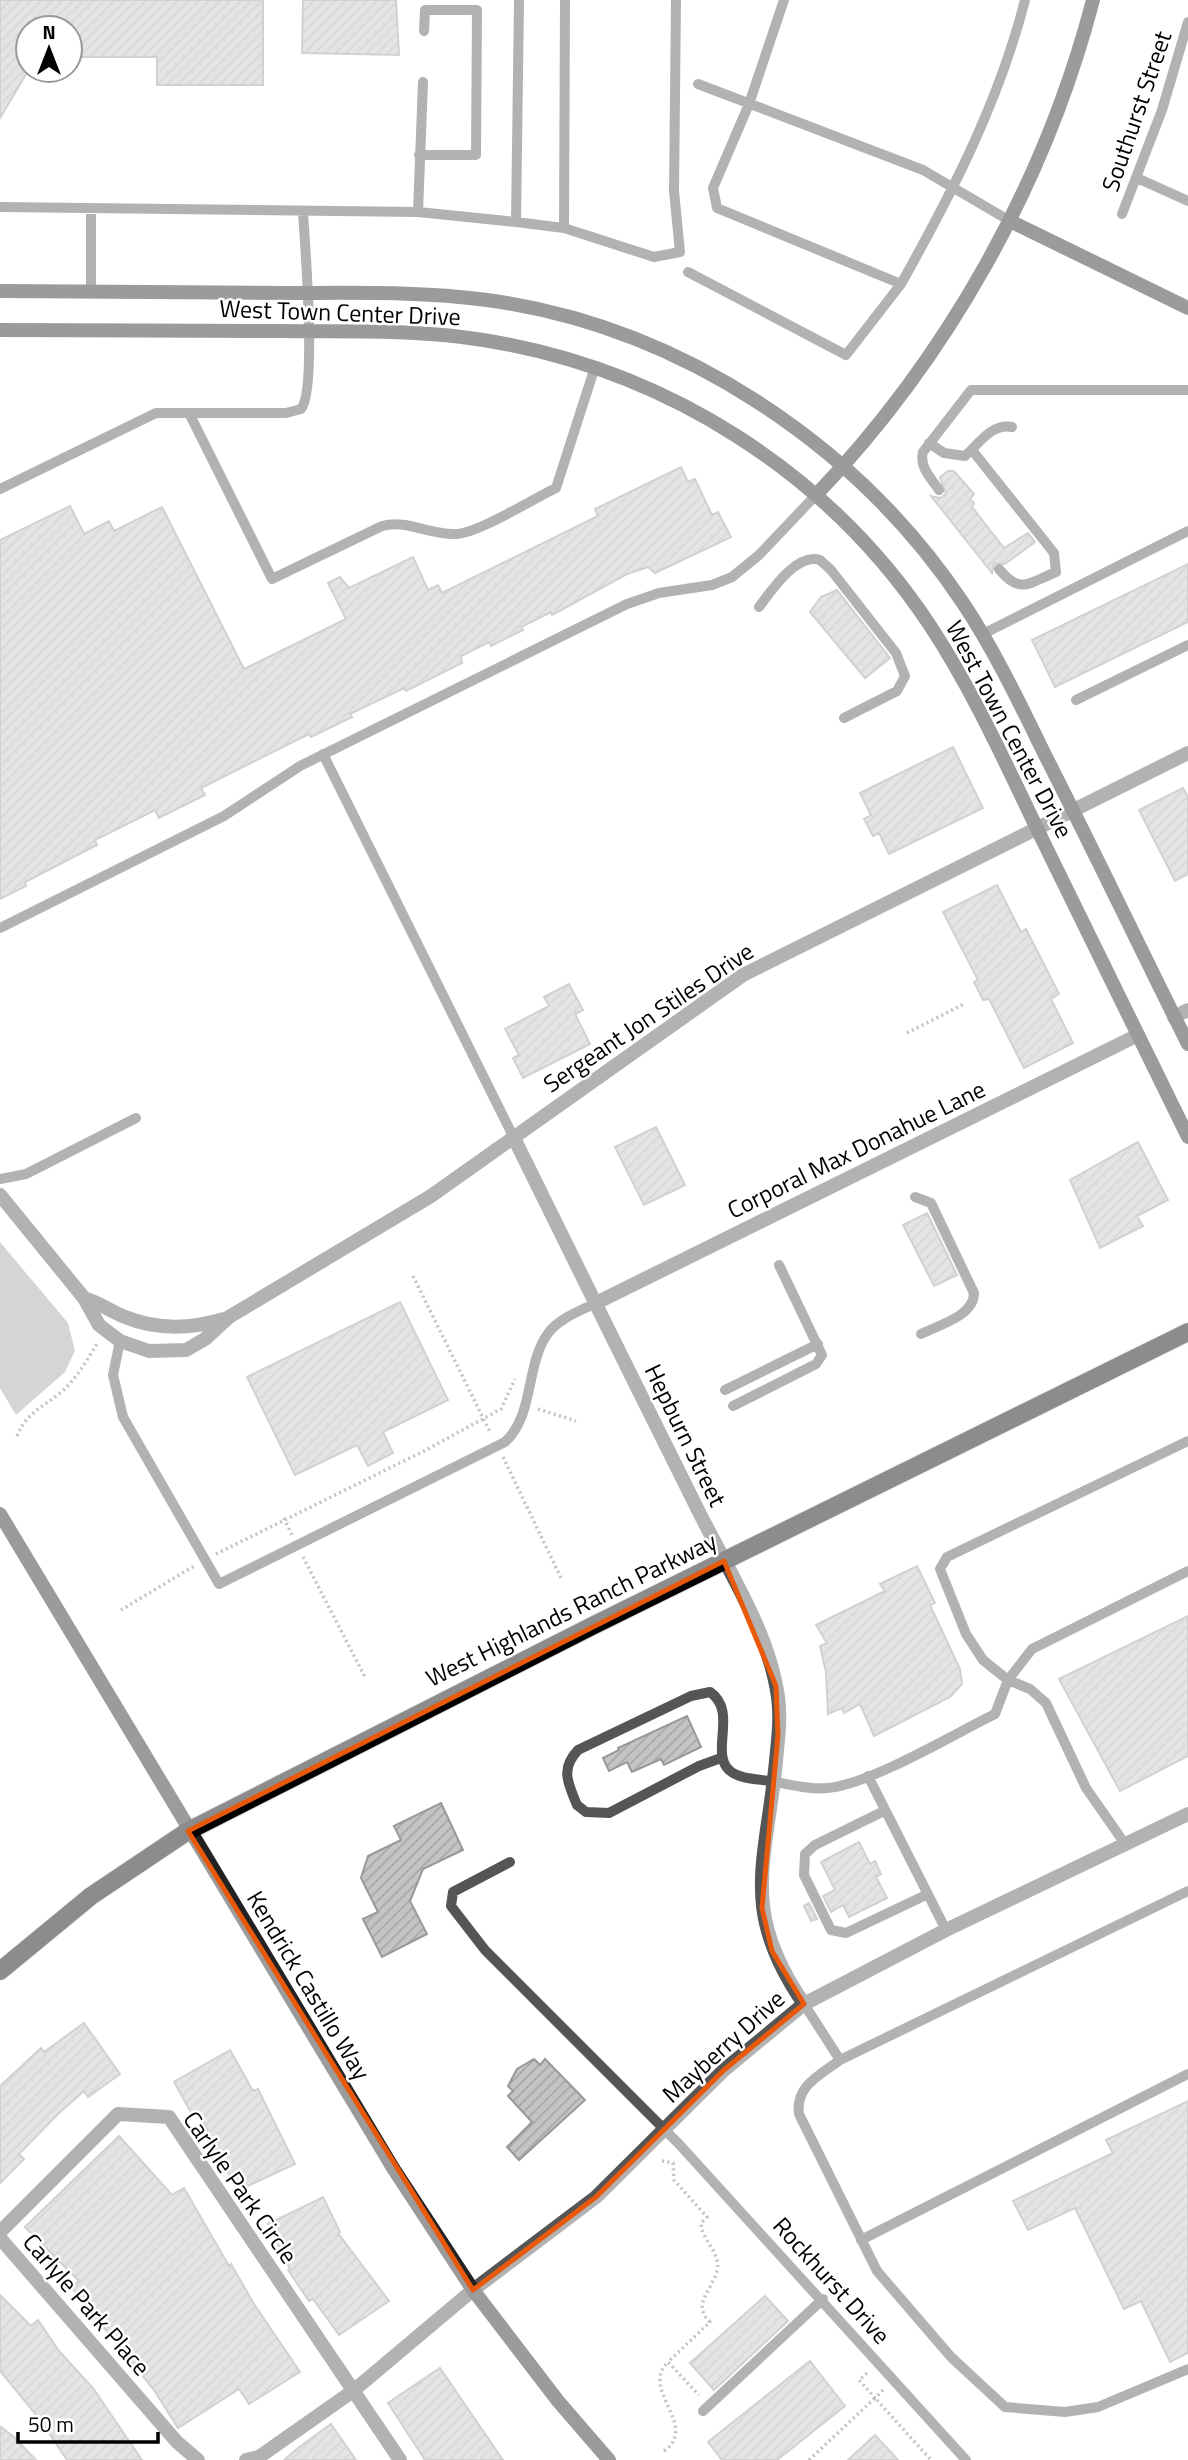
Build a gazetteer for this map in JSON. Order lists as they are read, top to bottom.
{
  "streets": {
    "main road": ["West Highlands Ranch Parkway"],
    "street": [
      "West Town Center Drive",
      "Sergeant Jon Stiles Drive",
      "Corporal Max Donahue Lane",
      "Hepburn Street",
      "Kendrick Castillo Way",
      "Mayberry Drive",
      "Carlyle Park Circle",
      "Carlyle Park Place"
    ],
    "lane": ["Southurst Street", "Rockhurst Drive"]
  },
  "crossings": [
    ["West Town Center Drive", "Sergeant Jon Stiles Drive"],
    ["West Town Center Drive", "Corporal Max Donahue Lane"],
    ["Sergeant Jon Stiles Drive", "Hepburn Street"],
    ["Corporal Max Donahue Lane", "Hepburn Street"],
    ["Hepburn Street", "West Highlands Ranch Parkway"],
    ["Hepburn Street", "Mayberry Drive"],
    ["West Highlands Ranch Parkway", "Kendrick Castillo Way"],
    ["Kendrick Castillo Way", "Mayberry Drive"],
    ["Mayberry Drive", "Rockhurst Drive"]
  ],
  "scale_bar": "50 m",
  "north": "top"
}
